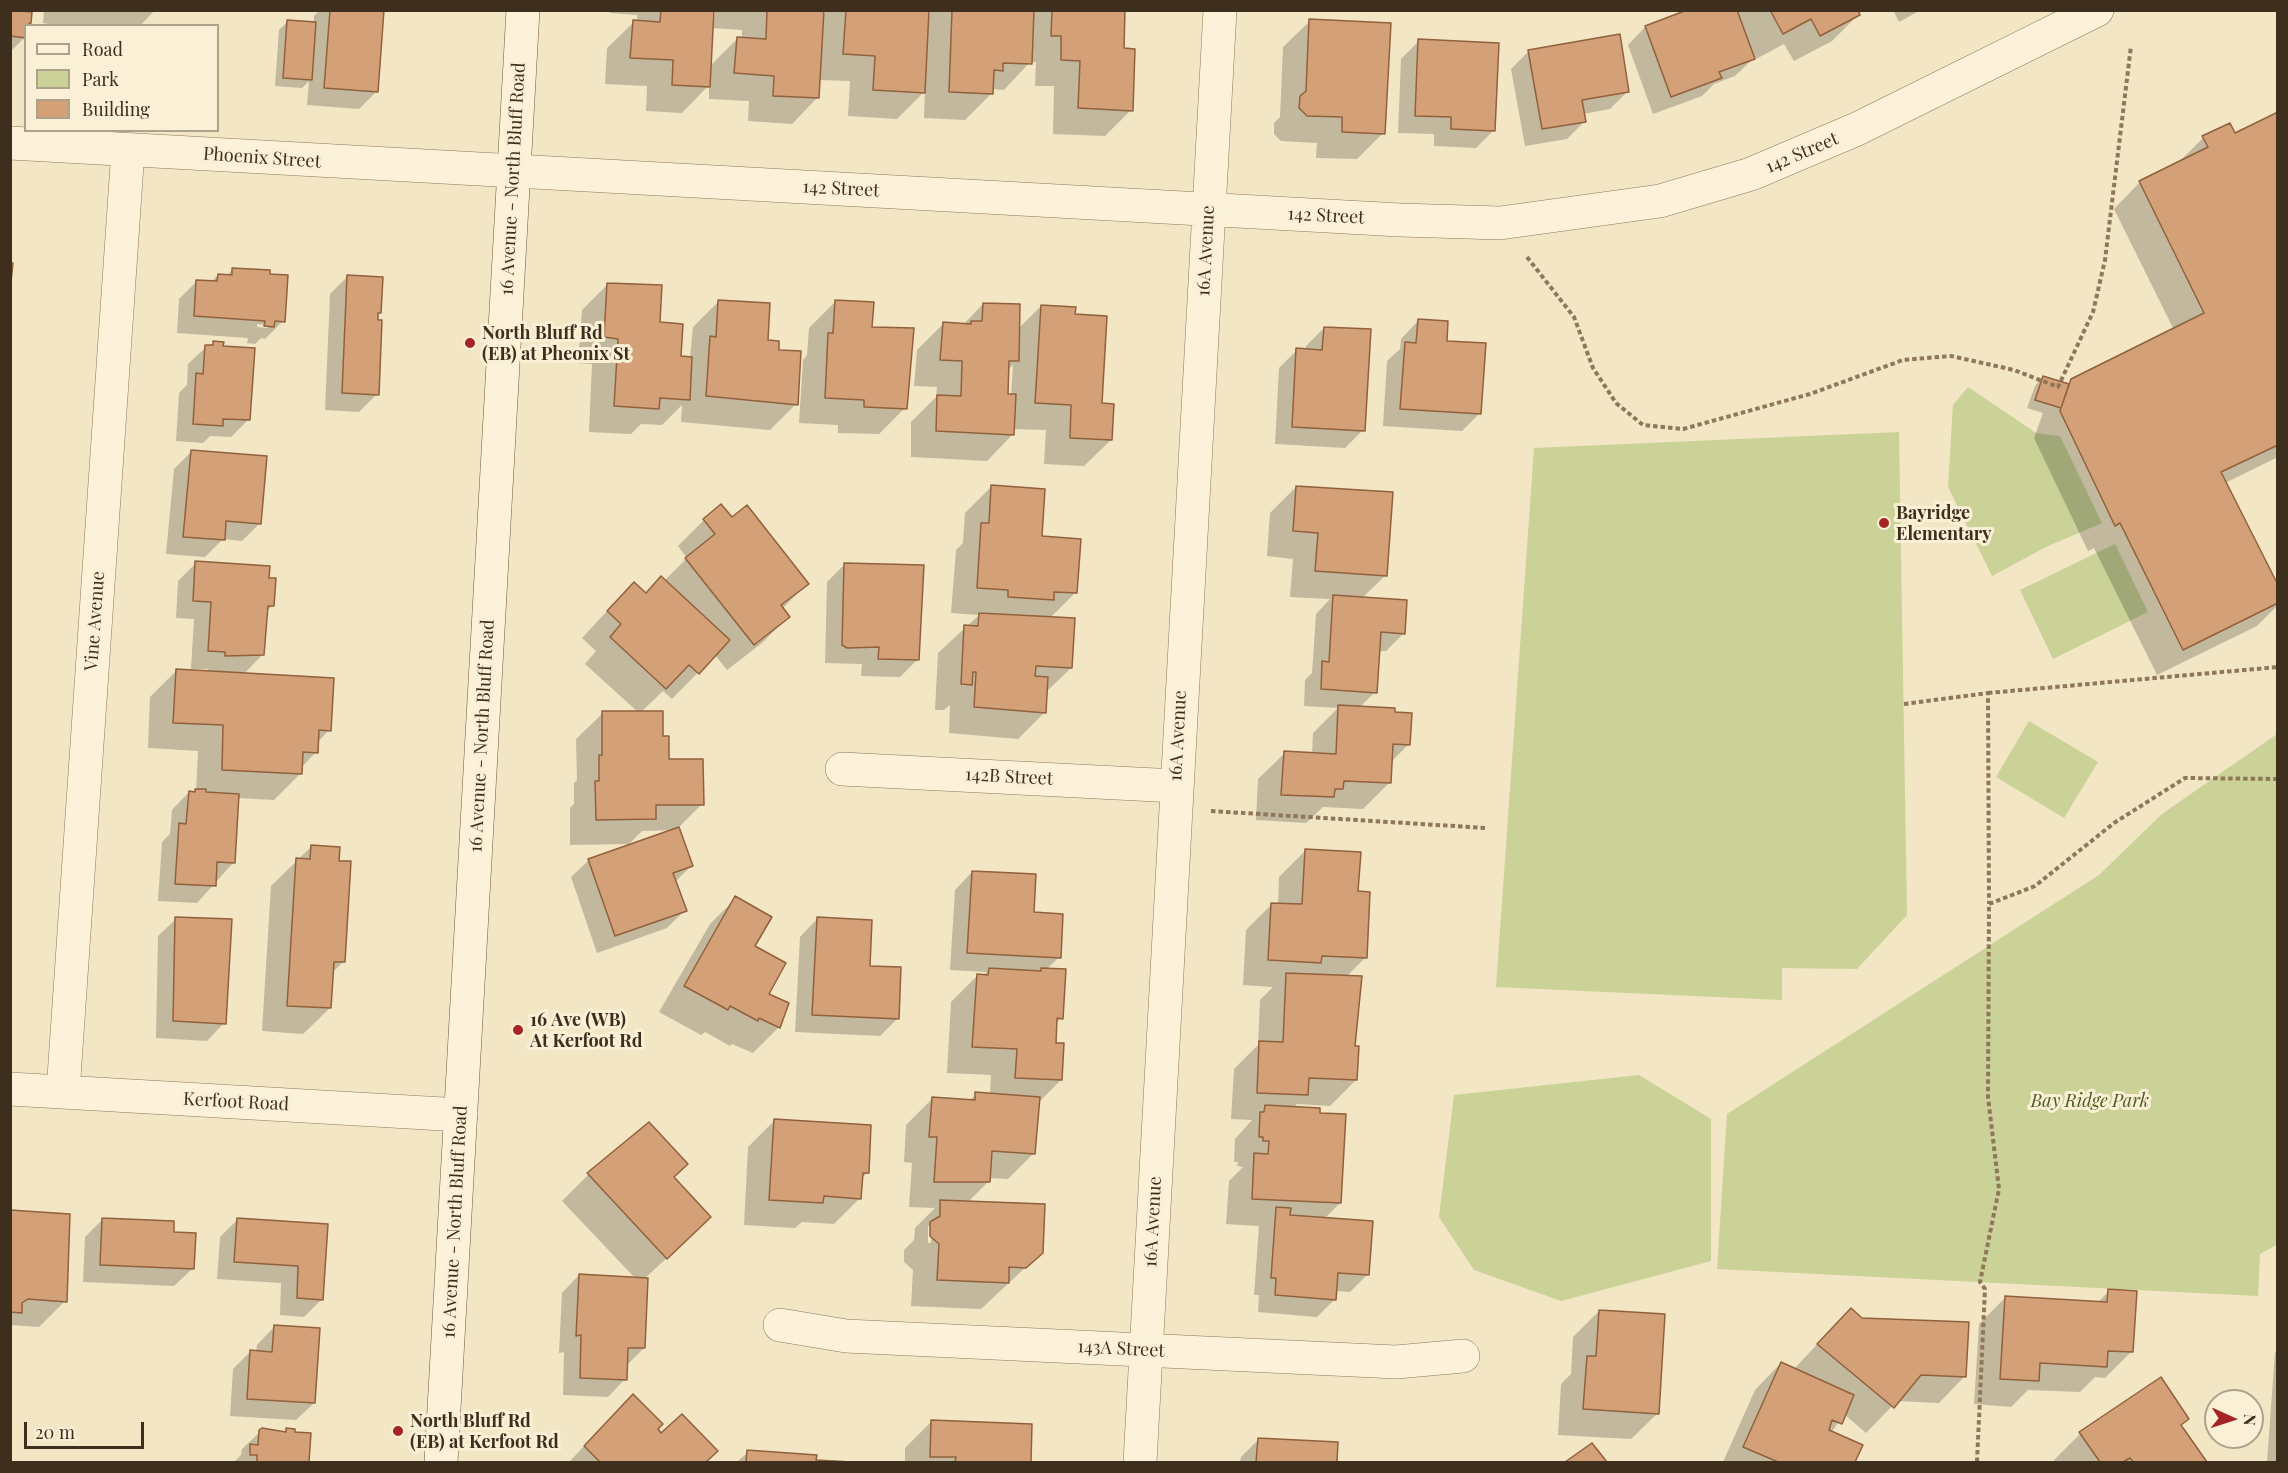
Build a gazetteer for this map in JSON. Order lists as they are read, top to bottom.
{
  "streets": {
    "street": [
      "142 Street",
      "Phoenix Street",
      "16 Avenue - North Bluff Road",
      "16A Avenue",
      "Vine Avenue",
      "142B Street",
      "Kerfoot Road",
      "143A Street"
    ]
  },
  "crossings": [
    ["142 Street", "Phoenix Street"],
    ["142 Street", "16 Avenue - North Bluff Road"],
    ["142 Street", "16A Avenue"],
    ["Phoenix Street", "16 Avenue - North Bluff Road"],
    ["Phoenix Street", "Vine Avenue"],
    ["16 Avenue - North Bluff Road", "Kerfoot Road"],
    ["16A Avenue", "142B Street"],
    ["16A Avenue", "143A Street"],
    ["Vine Avenue", "Kerfoot Road"]
  ],
  "parks": ["Bay Ridge Park"],
  "places": [
    "North Bluff Rd (EB) at Pheonix St",
    "Bayridge Elementary",
    "16 Ave (WB) At Kerfoot Rd",
    "North Bluff Rd (EB) at Kerfoot Rd"
  ],
  "legend": ["Road", "Park", "Building"],
  "scale_bar": "20 m",
  "north": "right"
}
